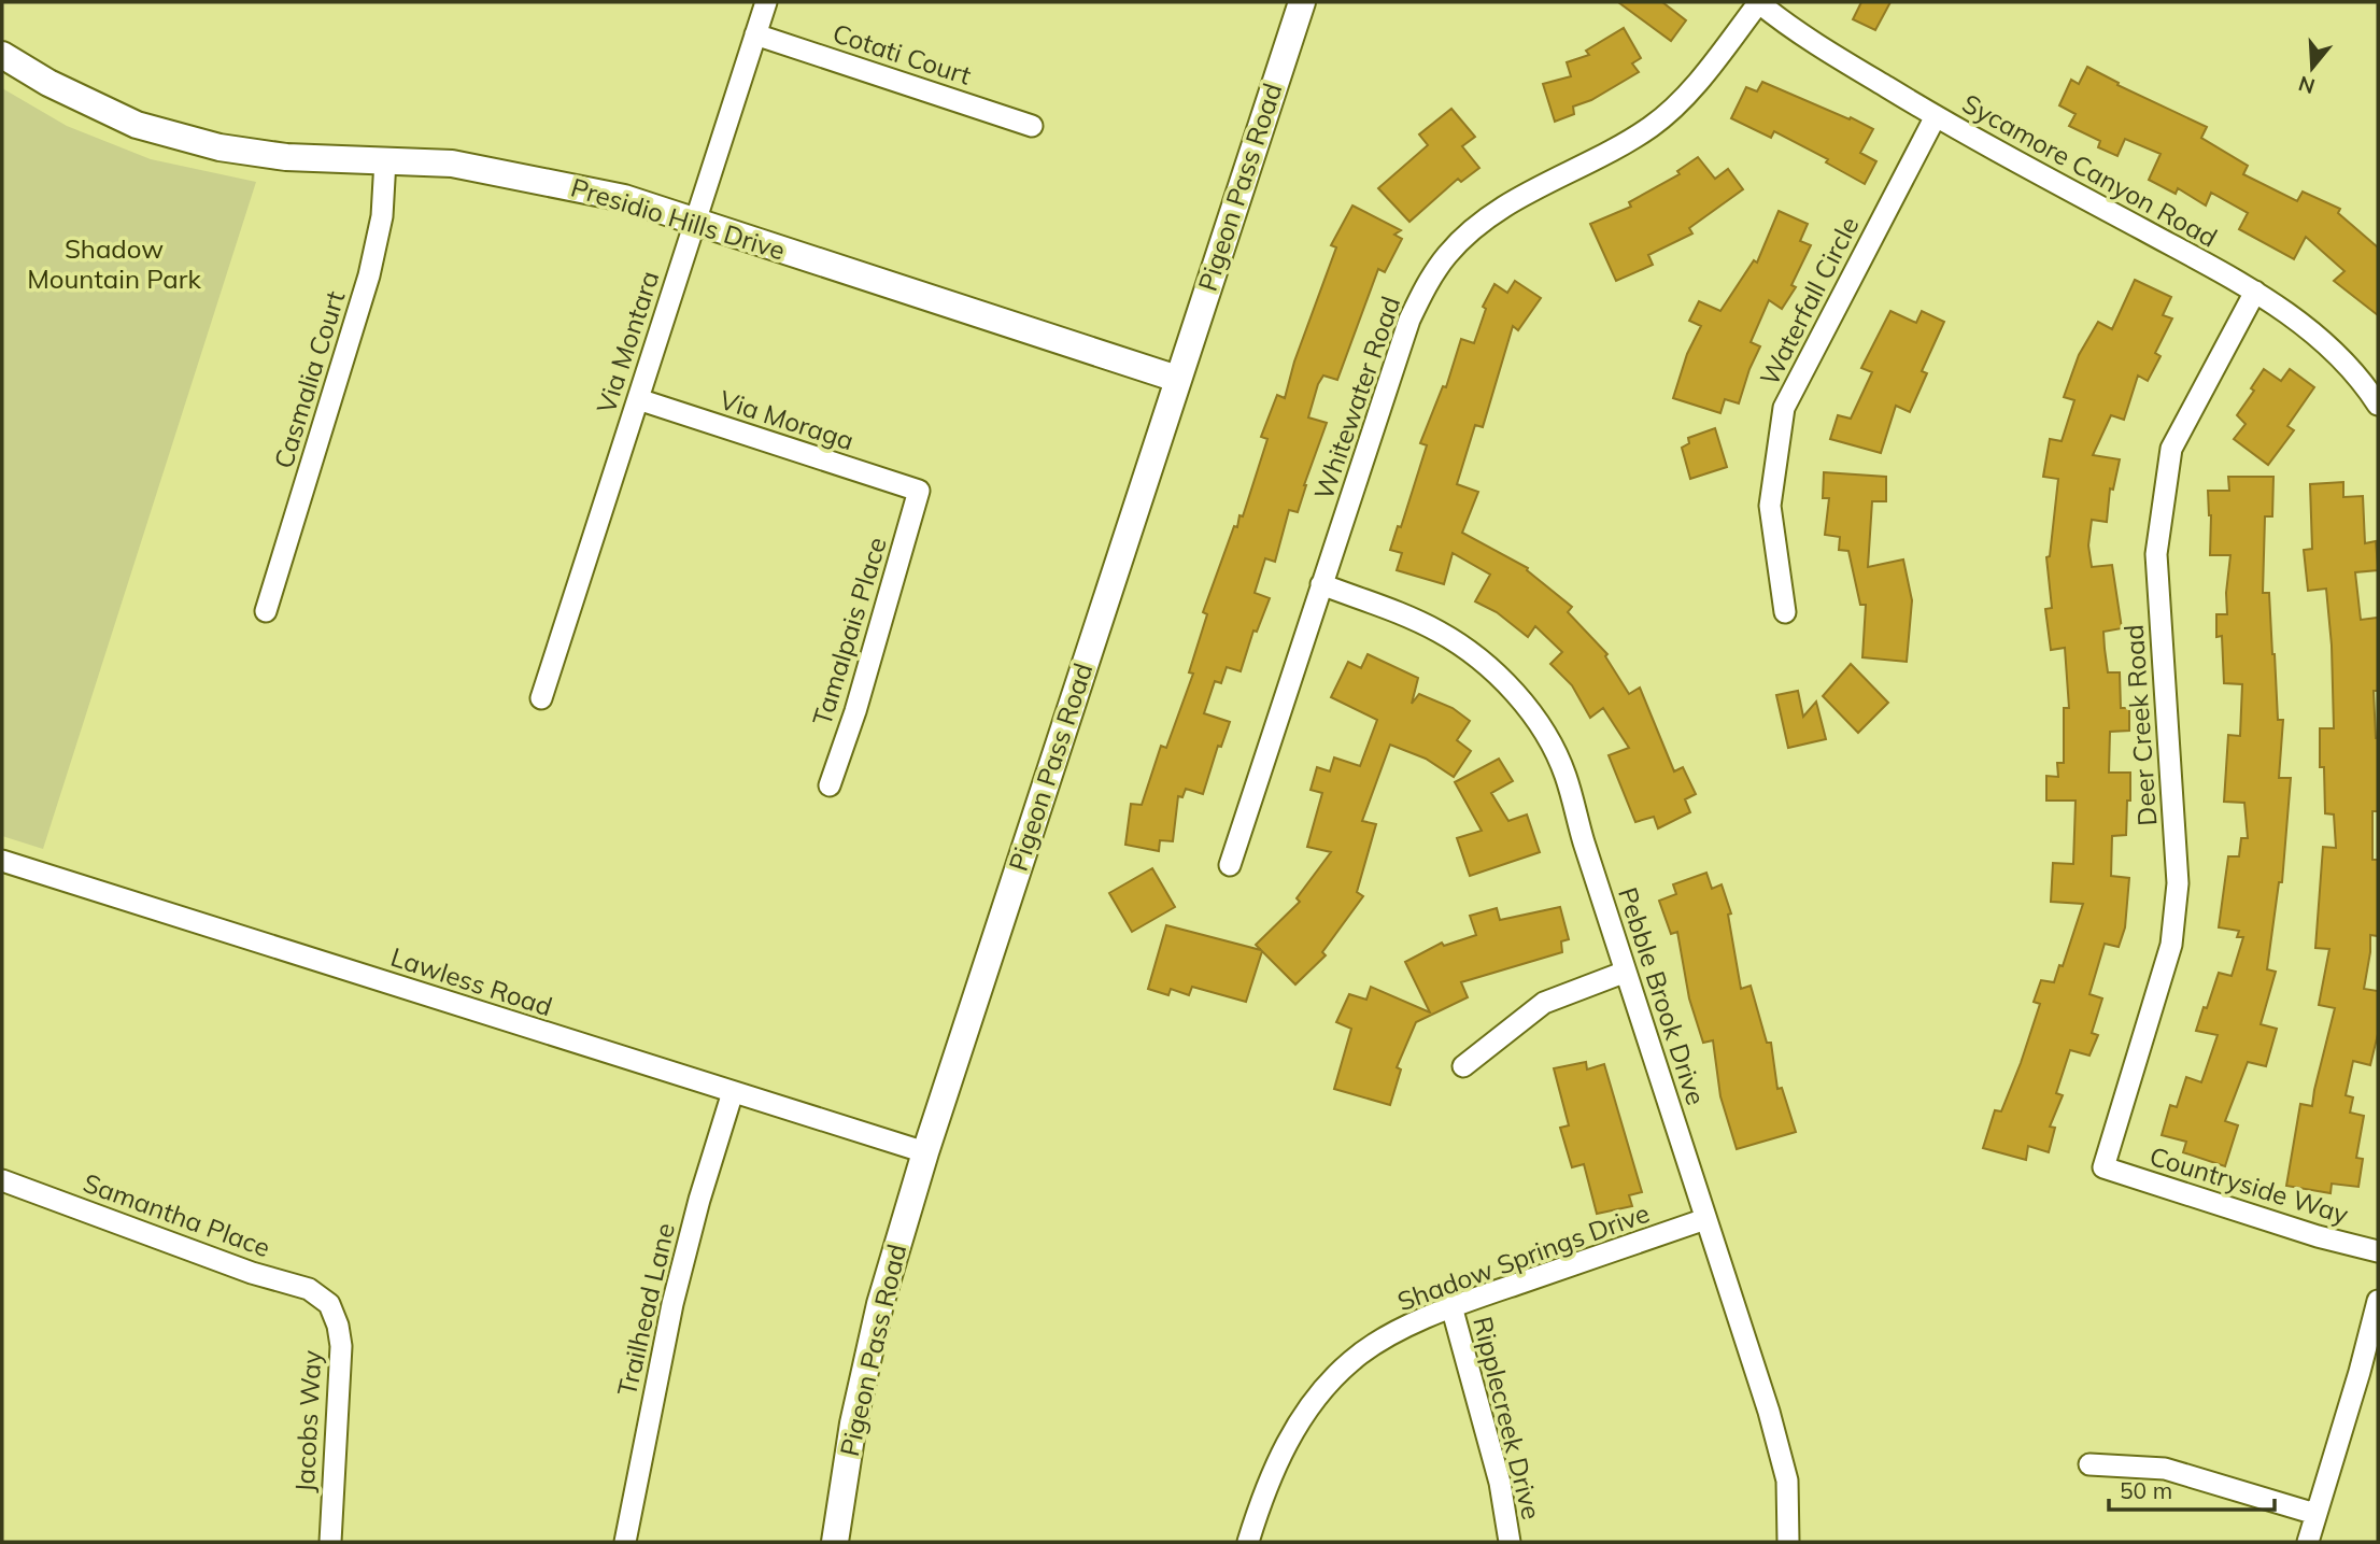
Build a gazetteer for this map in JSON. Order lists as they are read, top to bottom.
{
  "streets": {
    "street": [
      "Cotati Court",
      "Sycamore Canyon Road",
      "Pigeon Pass Road",
      "Presidio Hills Drive",
      "Waterfall Circle",
      "Via Montara",
      "Casmalia Court",
      "Whitewater Road",
      "Via Moraga",
      "Tamalpais Place",
      "Deer Creek Road",
      "Lawless Road",
      "Pebble Brook Drive",
      "Countryside Way",
      "Samantha Place",
      "Shadow Springs Drive",
      "Trailhead Lane",
      "Ripplecreek Drive",
      "Jacobs Way"
    ]
  },
  "crossings": [
    ["Cotati Court", "Via Montara"],
    ["Sycamore Canyon Road", "Waterfall Circle"],
    ["Sycamore Canyon Road", "Whitewater Road"],
    ["Sycamore Canyon Road", "Deer Creek Road"],
    ["Pigeon Pass Road", "Presidio Hills Drive"],
    ["Pigeon Pass Road", "Lawless Road"],
    ["Presidio Hills Drive", "Via Montara"],
    ["Presidio Hills Drive", "Casmalia Court"],
    ["Via Montara", "Via Moraga"],
    ["Whitewater Road", "Pebble Brook Drive"],
    ["Via Moraga", "Tamalpais Place"],
    ["Deer Creek Road", "Countryside Way"],
    ["Lawless Road", "Trailhead Lane"],
    ["Pebble Brook Drive", "Shadow Springs Drive"],
    ["Samantha Place", "Jacobs Way"],
    ["Shadow Springs Drive", "Ripplecreek Drive"]
  ],
  "parks": ["Shadow Mountain Park"],
  "scale_bar": "50 m",
  "north": "bottom"
}
